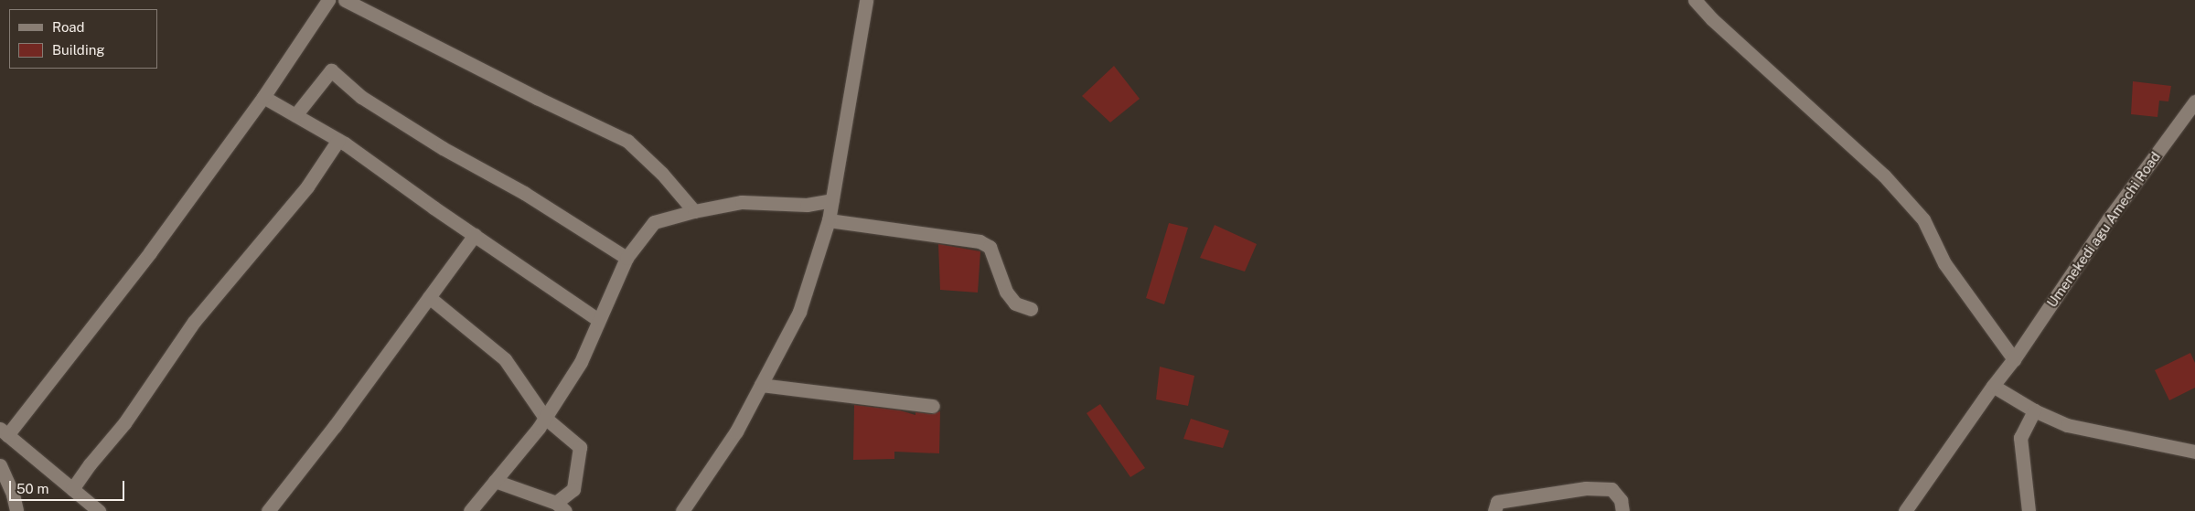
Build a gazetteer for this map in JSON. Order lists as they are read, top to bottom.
{
  "streets": {
    "street": ["Umenekedi agu Amechi Road"]
  },
  "legend": ["Road", "Building"],
  "scale_bar": "50 m"
}
